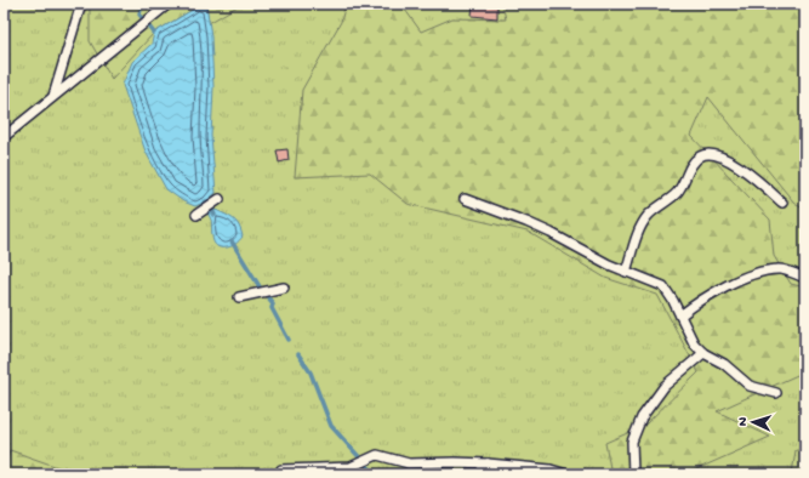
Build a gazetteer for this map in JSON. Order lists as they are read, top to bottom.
{
  "north": "left"
}
